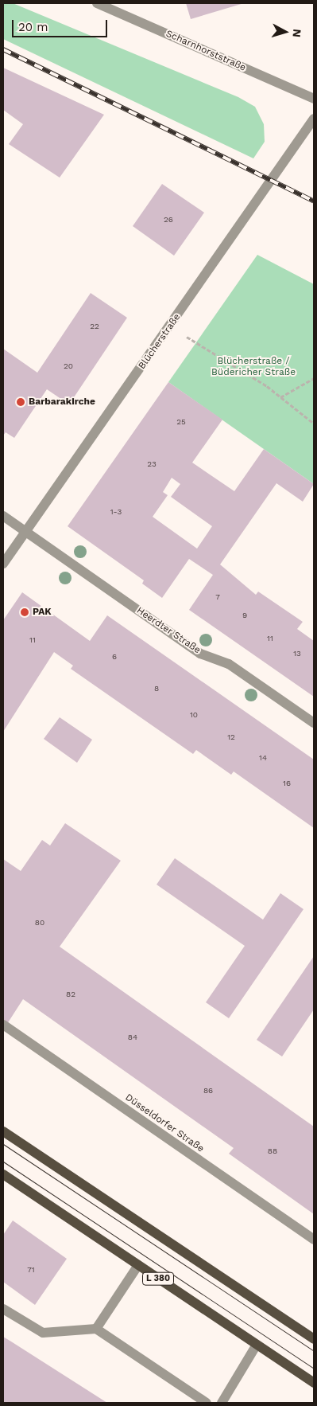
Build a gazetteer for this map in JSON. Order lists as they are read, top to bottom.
{
  "streets": {
    "main road": ["L 380"],
    "street": [
      "Scharnhorststraße",
      "Blücherstraße",
      "Heerdter Straße",
      "Düsseldorfer Straße"
    ]
  },
  "crossings": [
    ["Blücherstraße", "Heerdter Straße"]
  ],
  "parks": ["Blücherstraße / Büdericher Straße"],
  "places": ["Barbarakirche", "PAK"],
  "house_numbers": [
    "26",
    "22",
    "20",
    "25",
    "23",
    "1-3",
    "7",
    "9",
    "11",
    "11",
    "13",
    "6",
    "8",
    "10",
    "12",
    "14",
    "16",
    "80",
    "82",
    "84",
    "86",
    "88",
    "71"
  ],
  "scale_bar": "20 m",
  "north": "right"
}
